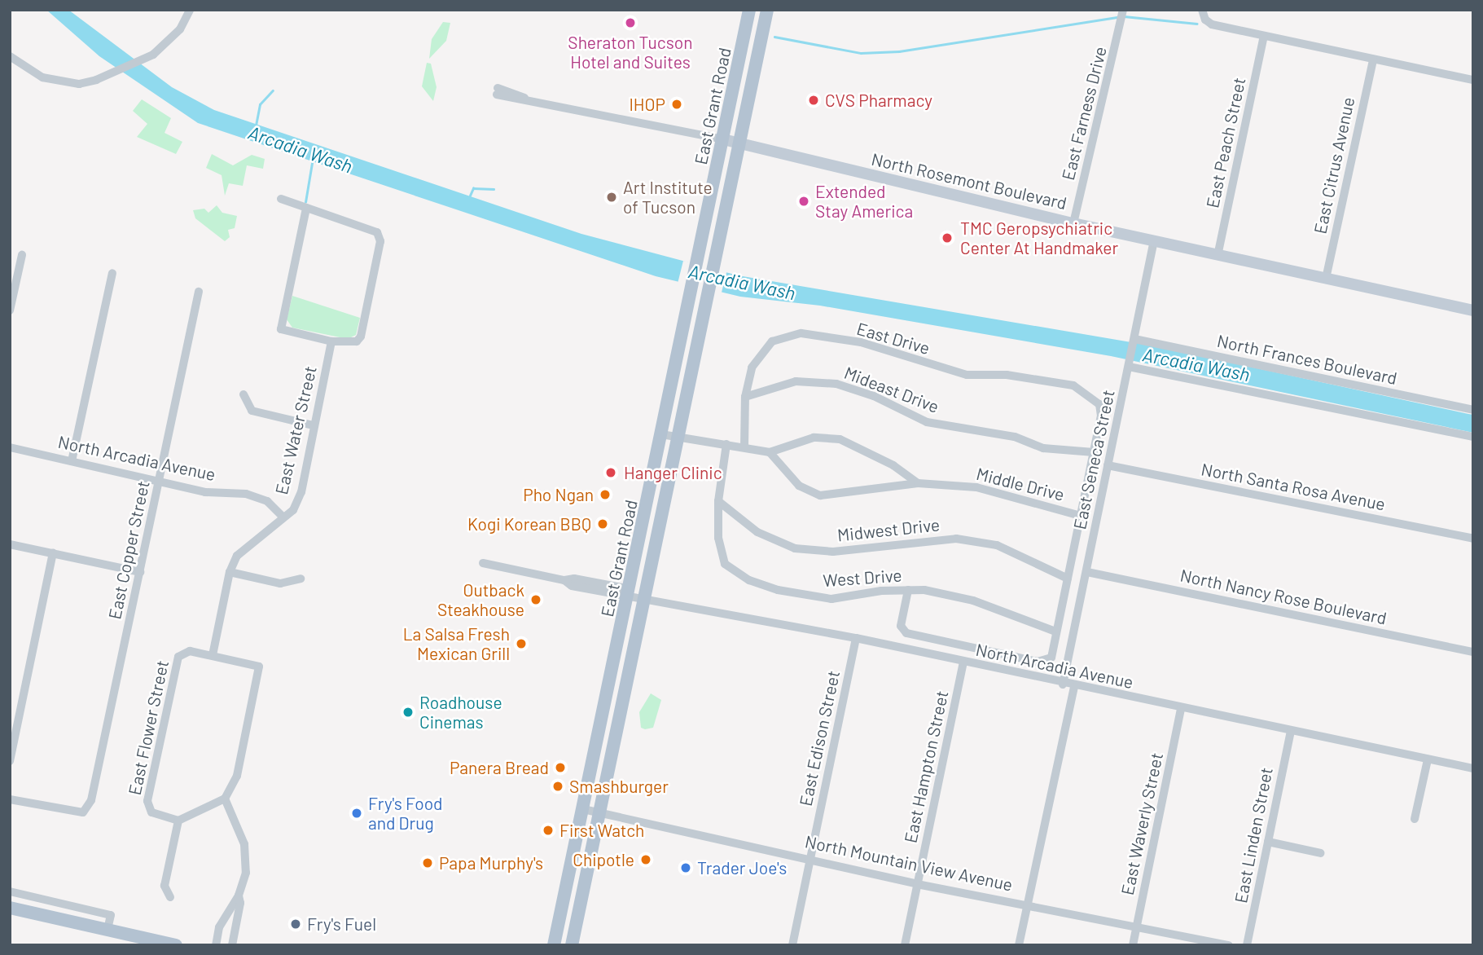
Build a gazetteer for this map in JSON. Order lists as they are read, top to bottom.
{
  "streets": {
    "main road": ["East Grant Road"],
    "street": [
      "East Farness Drive",
      "East Peach Street",
      "East Citrus Avenue",
      "North Rosemont Boulevard",
      "East Drive",
      "North Frances Boulevard",
      "Mideast Drive",
      "East Water Street",
      "North Arcadia Avenue",
      "East Seneca Street",
      "Middle Drive",
      "North Santa Rosa Avenue",
      "Midwest Drive",
      "East Copper Street",
      "West Drive",
      "North Nancy Rose Boulevard",
      "East Flower Street",
      "East Edison Street",
      "East Hampton Street",
      "East Waverly Street",
      "East Linden Street",
      "North Mountain View Avenue"
    ]
  },
  "crossings": [
    ["East Grant Road", "North Rosemont Boulevard"],
    ["East Grant Road", "North Arcadia Avenue"],
    ["East Grant Road", "North Mountain View Avenue"],
    ["East Farness Drive", "North Rosemont Boulevard"],
    ["East Peach Street", "North Rosemont Boulevard"],
    ["East Citrus Avenue", "North Rosemont Boulevard"],
    ["North Rosemont Boulevard", "East Seneca Street"],
    ["East Drive", "Mideast Drive"],
    ["North Frances Boulevard", "East Seneca Street"],
    ["East Water Street", "North Arcadia Avenue"],
    ["East Water Street", "East Flower Street"],
    ["North Arcadia Avenue", "East Seneca Street"],
    ["North Arcadia Avenue", "East Copper Street"],
    ["North Arcadia Avenue", "East Edison Street"],
    ["North Arcadia Avenue", "East Hampton Street"],
    ["North Arcadia Avenue", "East Waverly Street"],
    ["North Arcadia Avenue", "East Linden Street"],
    ["East Seneca Street", "North Santa Rosa Avenue"],
    ["East Seneca Street", "North Nancy Rose Boulevard"],
    ["Midwest Drive", "West Drive"],
    ["East Edison Street", "North Mountain View Avenue"],
    ["East Hampton Street", "North Mountain View Avenue"],
    ["East Waverly Street", "North Mountain View Avenue"]
  ],
  "water": ["Arcadia Wash"],
  "places": [
    "Sheraton Tucson Hotel and Suites",
    "CVS Pharmacy",
    "IHOP",
    "Art Institute of Tucson",
    "Extended Stay America",
    "TMC Geropsychiatric Center At Handmaker",
    "Hanger Clinic",
    "Pho Ngan",
    "Kogi Korean BBQ",
    "Outback Steakhouse",
    "La Salsa Fresh Mexican Grill",
    "Roadhouse Cinemas",
    "Panera Bread",
    "Smashburger",
    "Fry's Food and Drug",
    "First Watch",
    "Chipotle",
    "Papa Murphy's",
    "Trader Joe's",
    "Fry's Fuel"
  ]
}
